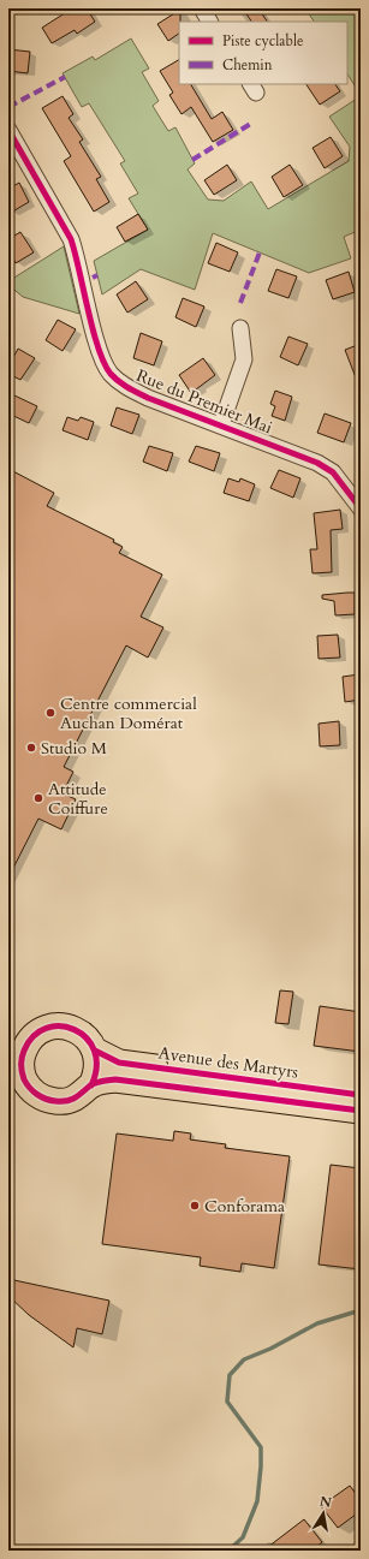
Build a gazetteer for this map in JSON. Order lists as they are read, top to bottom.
{
  "streets": {
    "main road": ["Avenue des Martyrs"],
    "street": ["Rue du Premier Mai"]
  },
  "places": [
    "Centre commercial Auchan Domérat",
    "Studio M",
    "Attitude Coiffure",
    "Conforama"
  ],
  "legend": ["Piste cyclable", "Chemin"],
  "north": "top"
}
